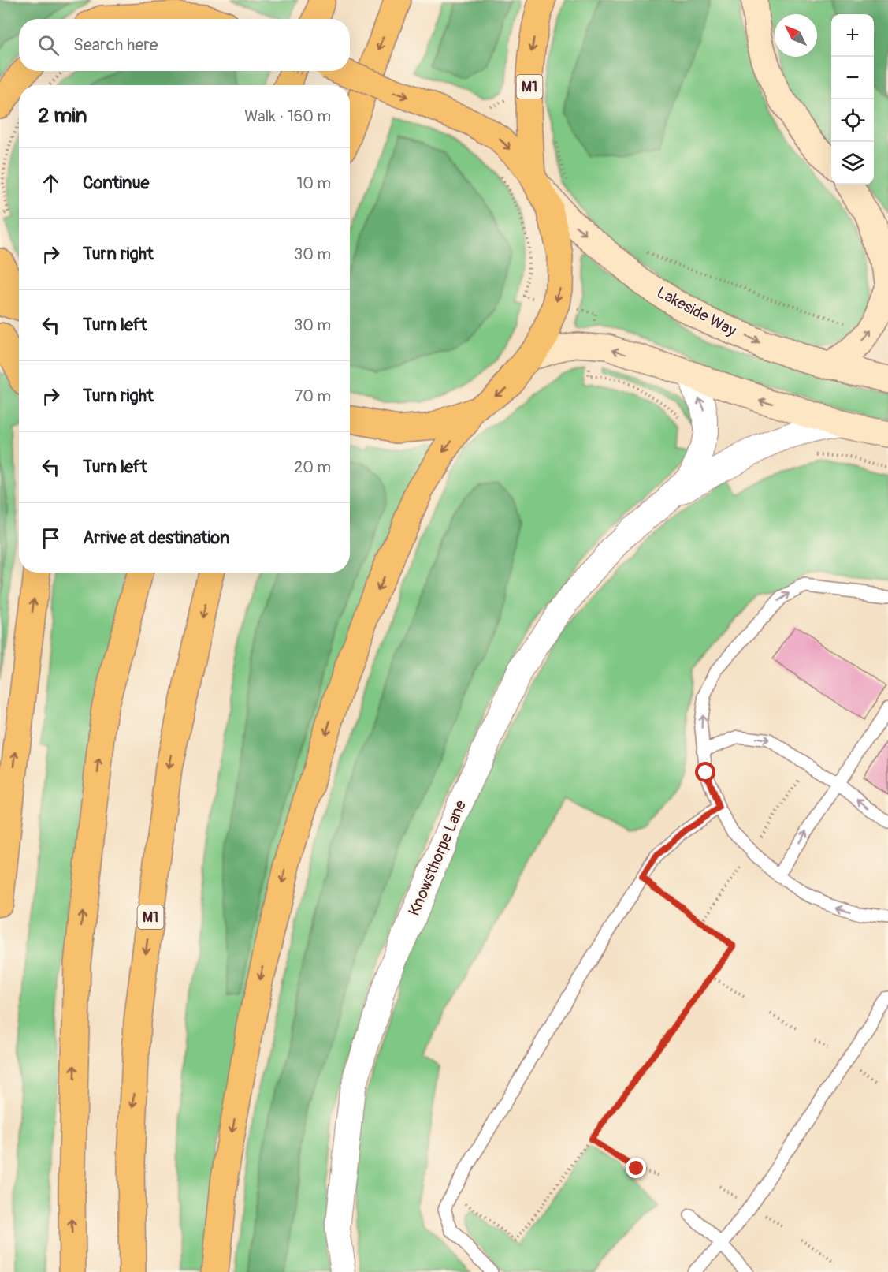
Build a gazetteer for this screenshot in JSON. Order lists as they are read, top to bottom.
{
  "streets": {
    "highway": ["M1"],
    "street": ["Lakeside Way", "Knowsthorpe Lane"]
  },
  "crossings": [
    ["M1", "Lakeside Way"]
  ],
  "north": "top left",
  "page": {
    "map_buttons": ["+", "−"],
    "search": "Search here",
    "heading": ["2 min", "Walk · 160 m"],
    "list": [
      ["Continue", "10 m"],
      ["Turn right", "30 m"],
      ["Turn left", "30 m"],
      ["Turn right", "70 m"],
      ["Turn left", "20 m"],
      "Arrive at destination"
    ]
  }
}
